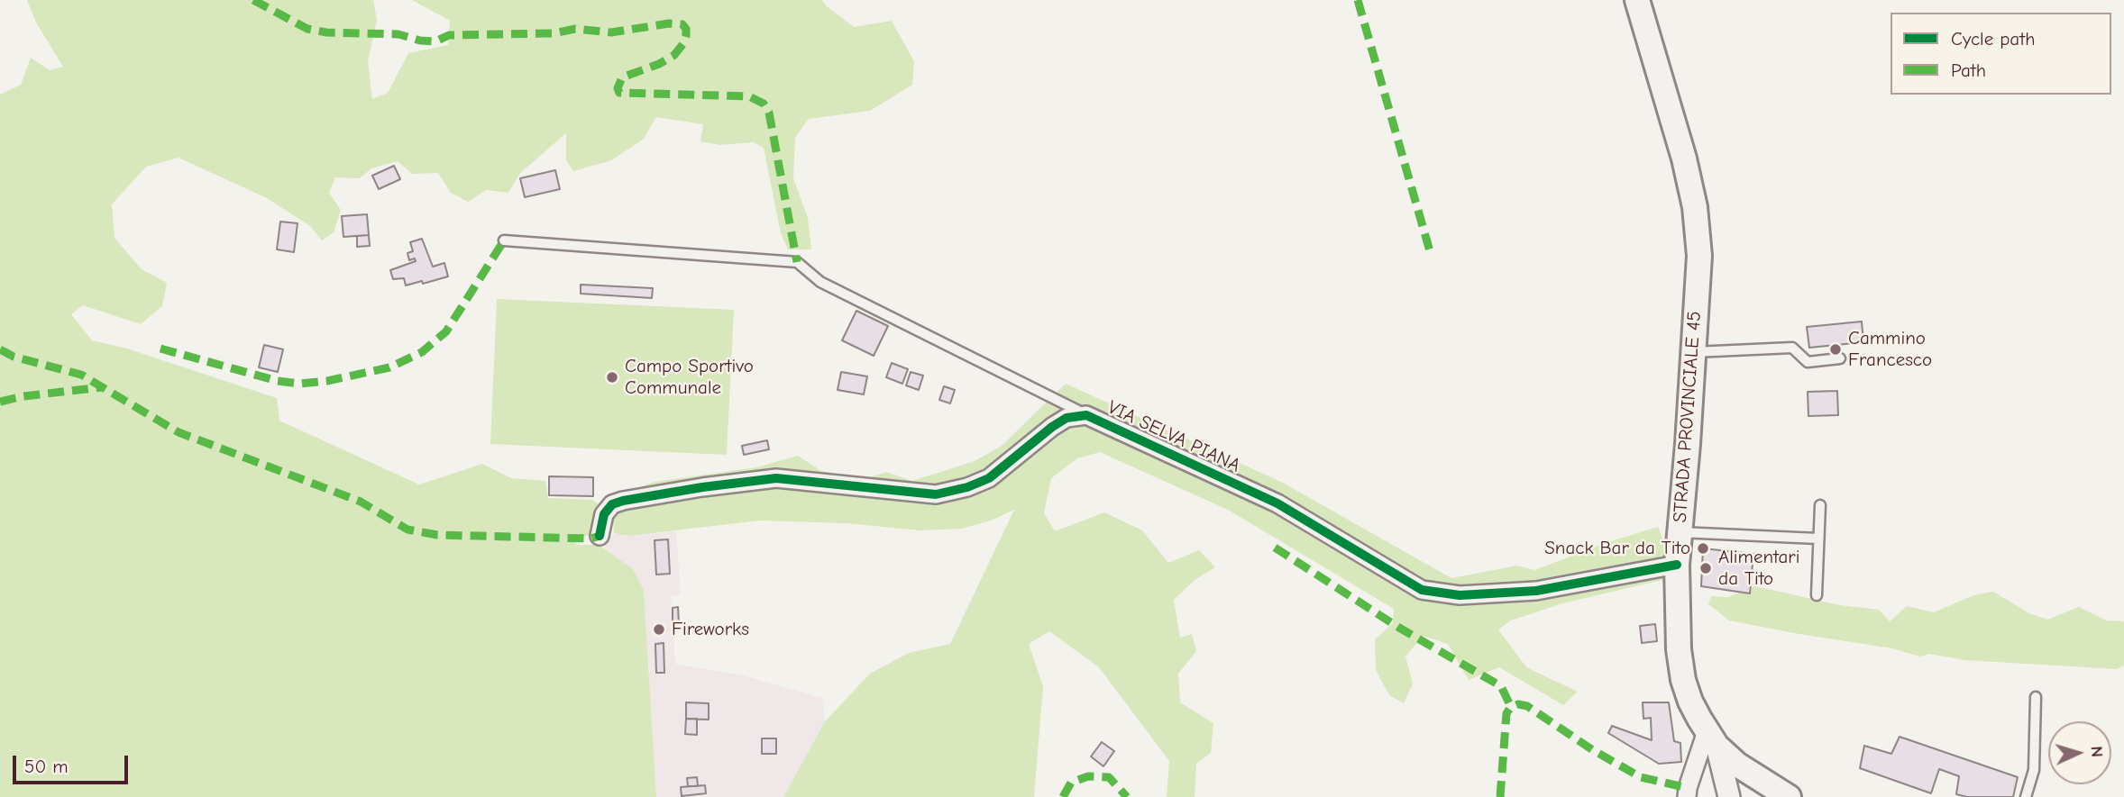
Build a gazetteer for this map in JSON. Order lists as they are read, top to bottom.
{
  "streets": {
    "main road": ["STRADA PROVINCIALE 45"],
    "street": ["VIA SELVA PIANA"]
  },
  "crossings": [
    ["STRADA PROVINCIALE 45", "VIA SELVA PIANA"]
  ],
  "places": [
    "Cammino Francesco",
    "Campo Sportivo Communale",
    "Snack Bar da Tito",
    "Alimentari da Tito",
    "Fireworks"
  ],
  "legend": ["Cycle path", "Path"],
  "scale_bar": "50 m",
  "north": "right"
}
